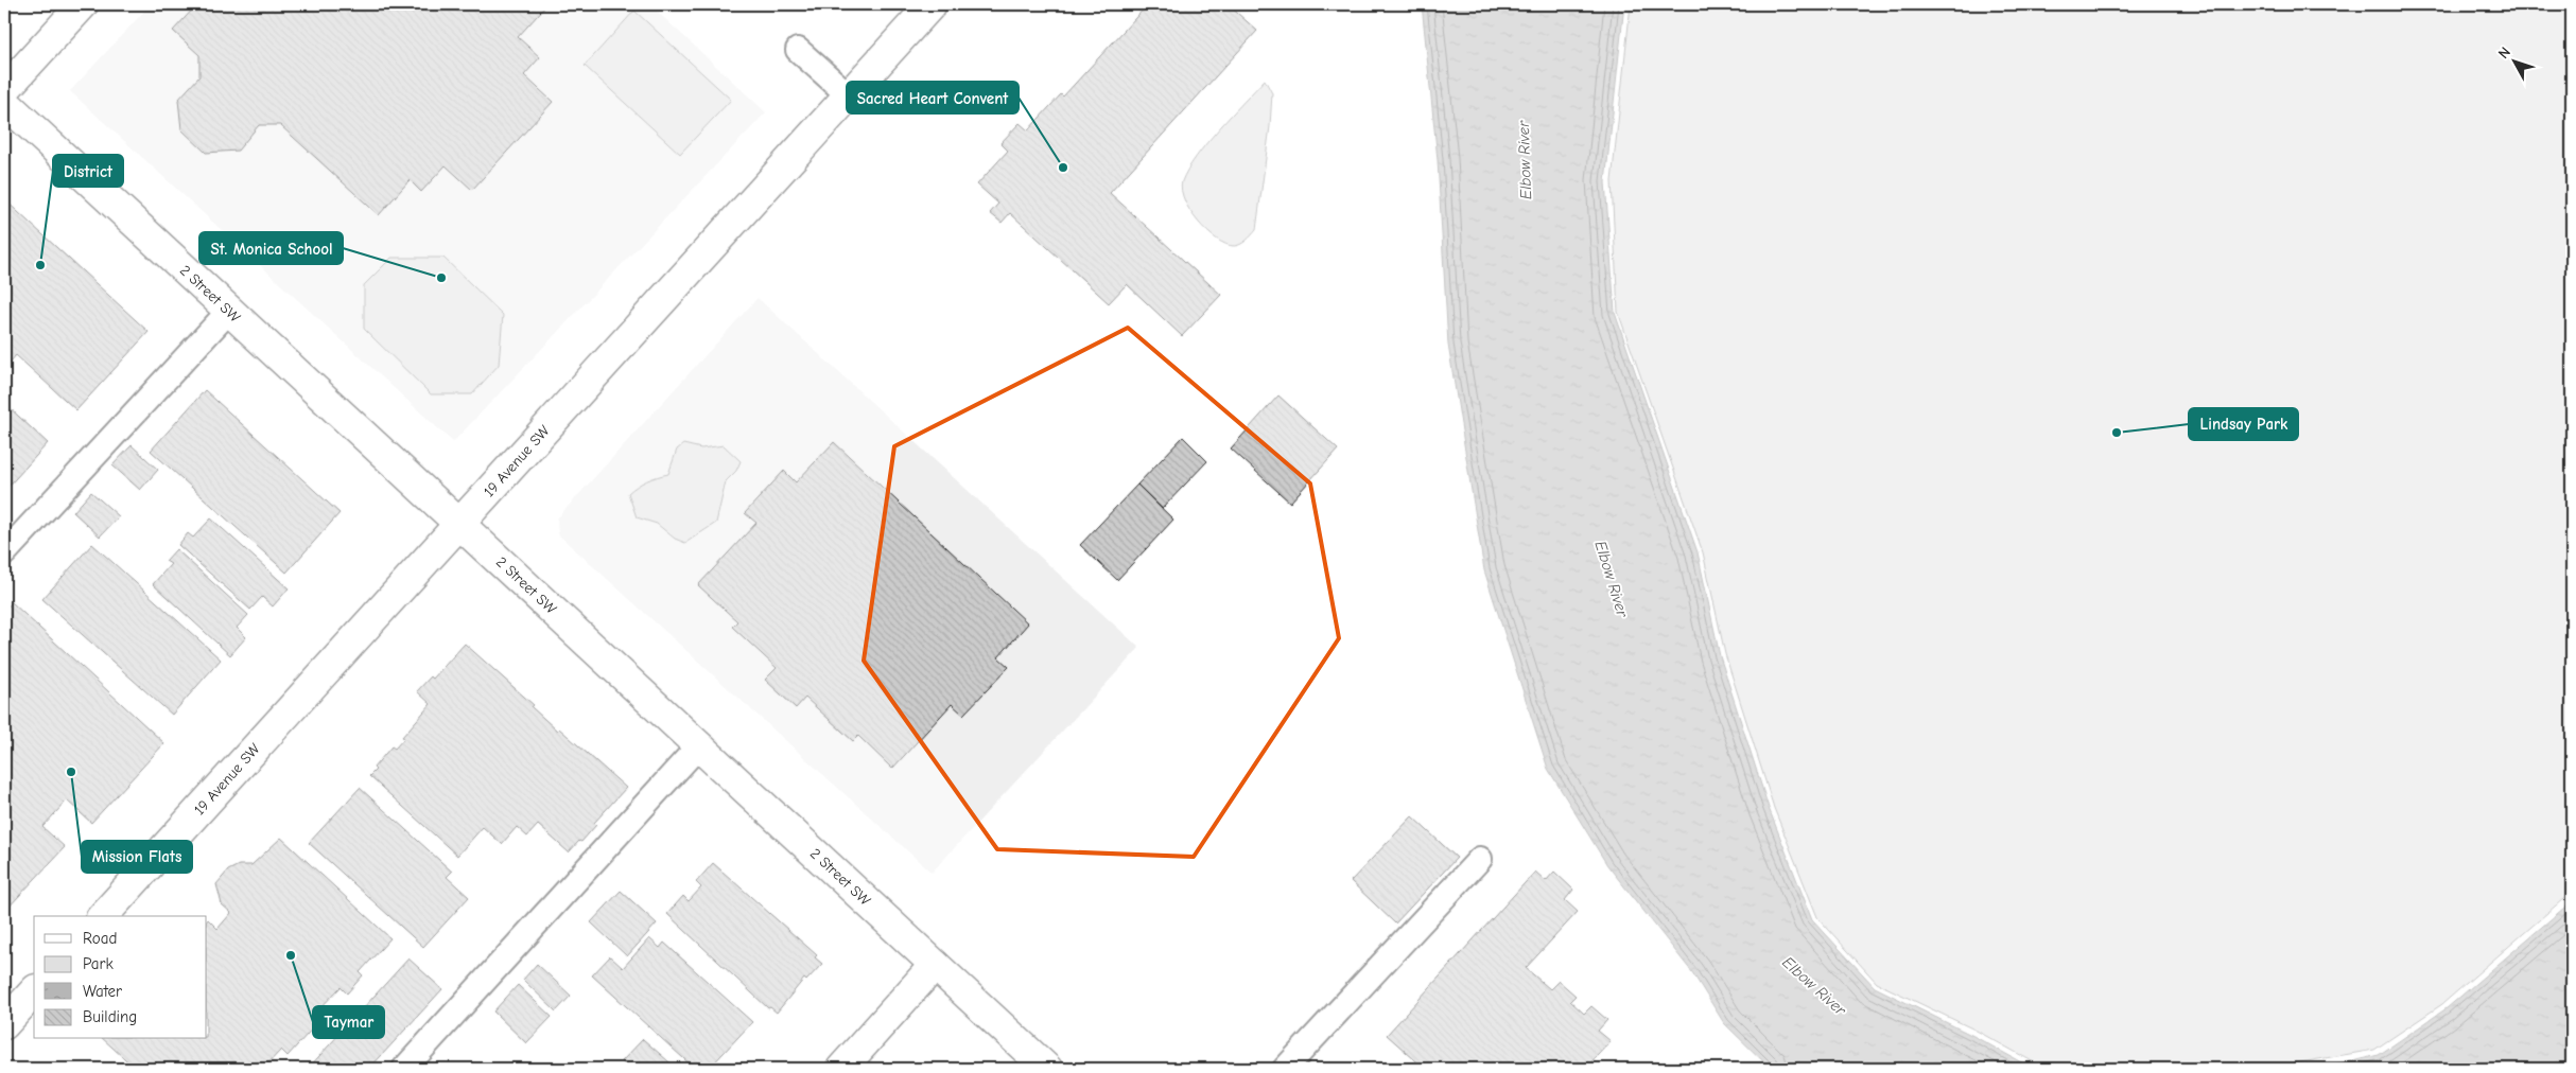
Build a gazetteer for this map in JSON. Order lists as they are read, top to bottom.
{
  "streets": {
    "street": ["2 Street SW", "19 Avenue SW"]
  },
  "crossings": [
    ["2 Street SW", "19 Avenue SW"]
  ],
  "water": ["Elbow River"],
  "places": [
    "Sacred Heart Convent",
    "District",
    "St. Monica School",
    "Lindsay Park",
    "Mission Flats",
    "Taymar"
  ],
  "legend": [
    "Road",
    "Park",
    "Water",
    "Building"
  ],
  "north": "top left"
}
